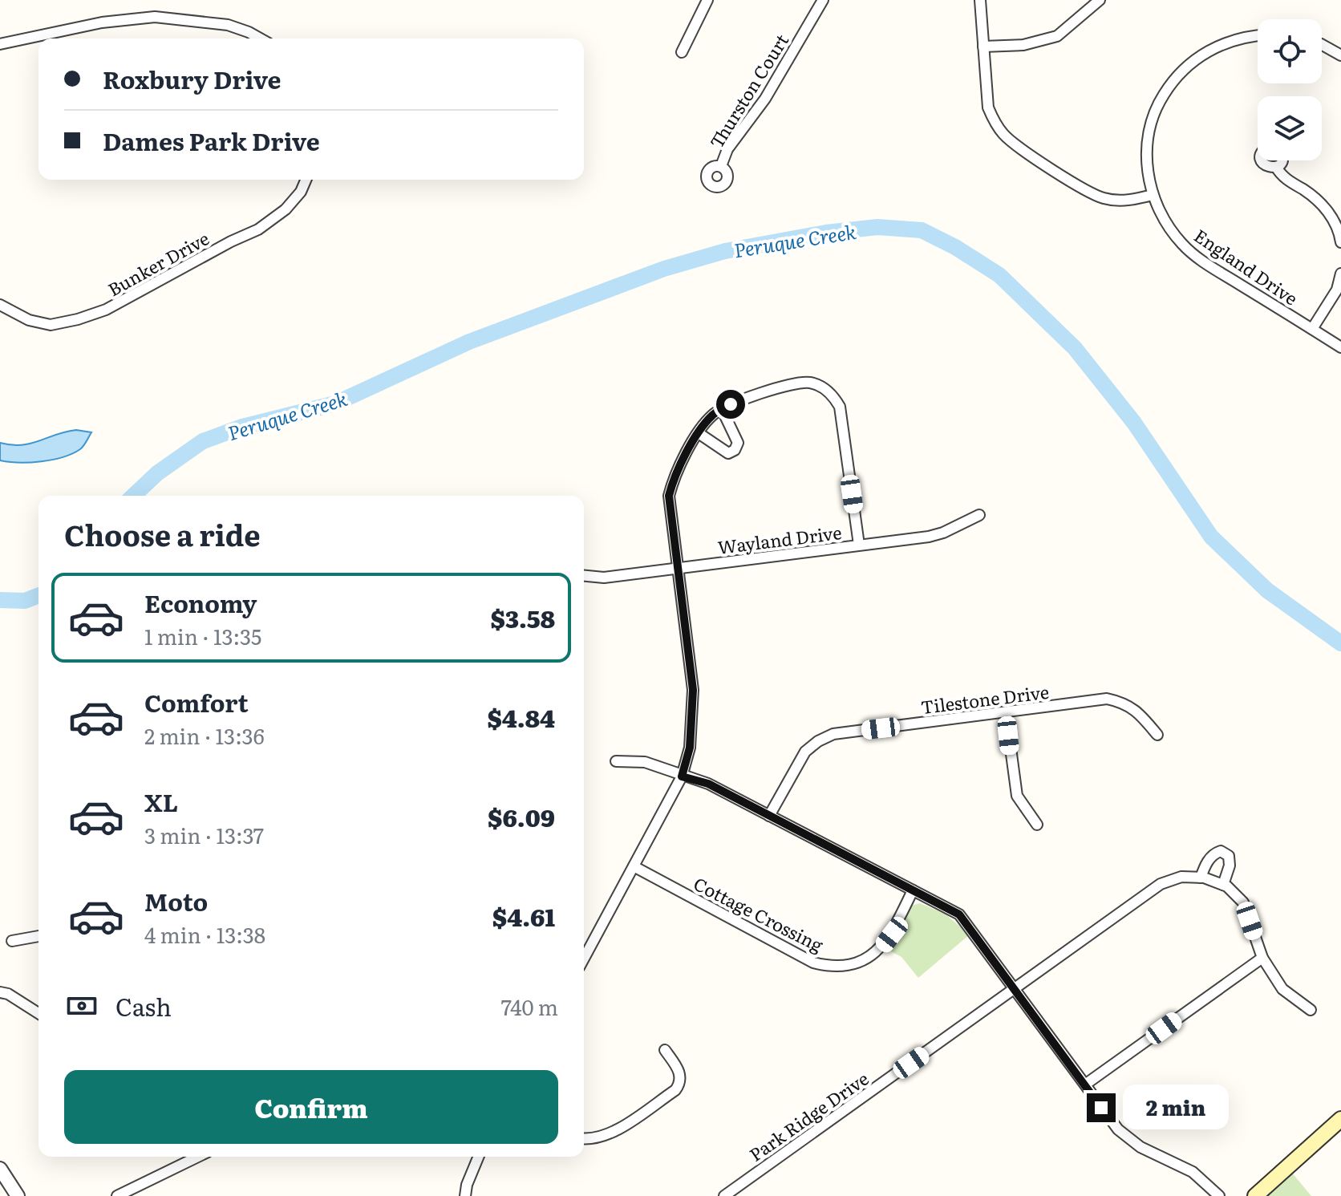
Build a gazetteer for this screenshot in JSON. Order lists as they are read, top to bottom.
{
  "streets": {
    "street": [
      "Thurston Court",
      "Bunker Drive",
      "England Drive",
      "Wayland Drive",
      "Tilestone Drive",
      "Cottage Crossing",
      "Park Ridge Drive"
    ]
  },
  "water": ["Peruque Creek"],
  "page": {
    "banner": ["Roxbury Drive", "Dames Park Drive"],
    "heading": "Choose a ride",
    "list": [
      {
        "name": "Economy",
        "note": "1 min · 13:35",
        "value": "$3.58"
      },
      {
        "name": "Comfort",
        "note": "2 min · 13:36",
        "value": "$4.84"
      },
      {
        "name": "XL",
        "note": "3 min · 13:37",
        "value": "$6.09"
      },
      {
        "name": "Moto",
        "note": "4 min · 13:38",
        "value": "$4.61"
      }
    ],
    "pay": ["Cash", "740 m"],
    "buttons": "Confirm",
    "bubble": "2 min"
  }
}
